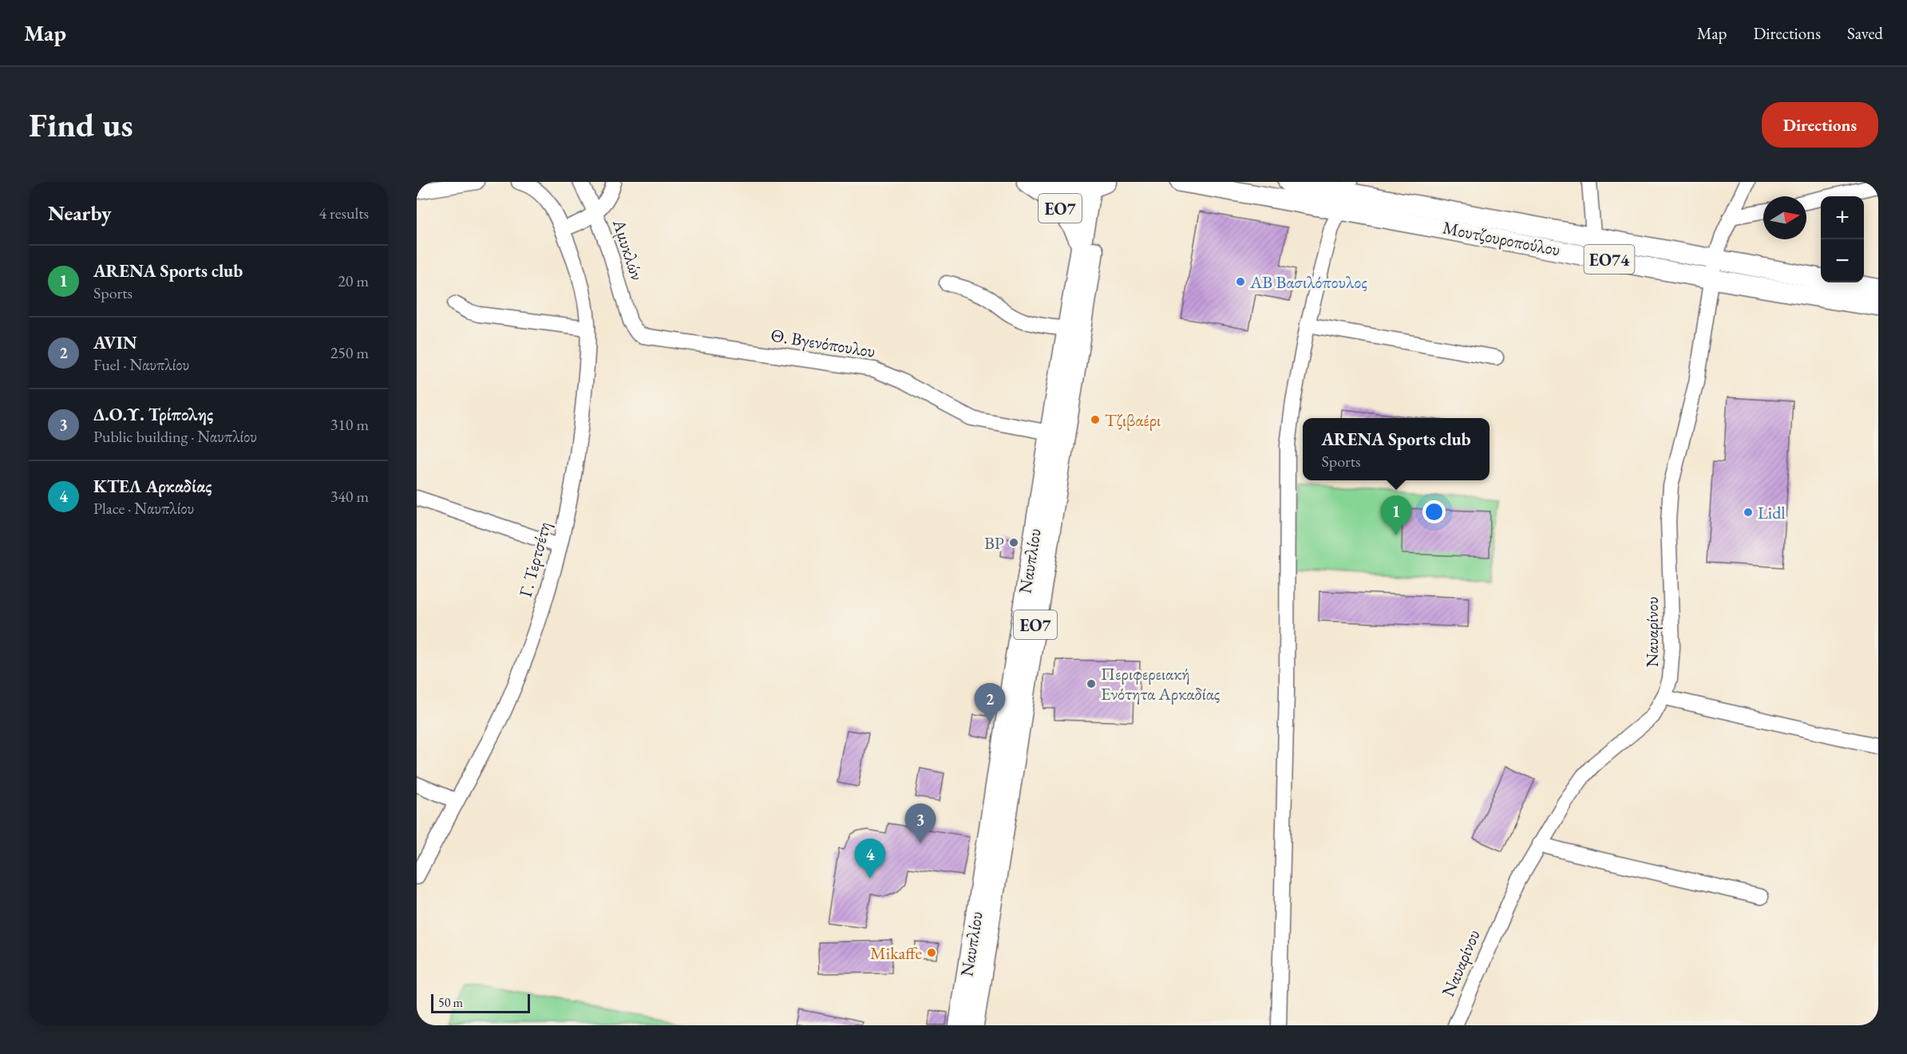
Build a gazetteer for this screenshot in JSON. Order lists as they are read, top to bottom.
{
  "streets": {
    "main road": [
      "ΕΟ7",
      "Μουτζουροπούλου",
      "ΕΟ74",
      "Ναυπλίου"
    ],
    "street": [
      "Αμυκλών",
      "Θ. Βγενόπουλου",
      "Γ. Τερτσέτη",
      "Ναυαρίνου"
    ]
  },
  "crossings": [
    ["ΕΟ7", "Ναυπλίου"],
    ["Μουτζουροπούλου", "Ναυαρίνου"],
    ["Αμυκλών", "Θ. Βγενόπουλου"],
    ["Θ. Βγενόπουλου", "Ναυπλίου"]
  ],
  "places": [
    "ΑΒ Βασιλόπουλος",
    "Τζιβαέρι",
    "Lidl",
    "BP",
    "Περιφερειακή Ενότητα Αρκαδίας",
    "Mikaffe"
  ],
  "scale_bar": "50 m",
  "north": "right",
  "page": {
    "header": "Map",
    "nav": ["Map", "Directions", "Saved"],
    "buttons": "Directions",
    "title": "Find us",
    "heading": ["Nearby", "4 results"],
    "map_buttons": ["+", "−"],
    "list": [
      {
        "mark": "1",
        "name": "ARENA Sports club",
        "note": "Sports",
        "value": "20 m"
      },
      {
        "mark": "2",
        "name": "AVIN",
        "note": "Fuel · Ναυπλίου",
        "value": "250 m"
      },
      {
        "mark": "3",
        "name": "Δ.Ο.Υ. Τρίπολης",
        "note": "Public building · Ναυπλίου",
        "value": "310 m"
      },
      {
        "mark": "4",
        "name": "ΚΤΕΛ Αρκαδίας",
        "note": "Place · Ναυπλίου",
        "value": "340 m"
      }
    ],
    "popup": ["ARENA Sports club", "Sports"],
    "pins": [
      "1",
      "2",
      "3",
      "4"
    ],
    "scale": "50 m"
  }
}
